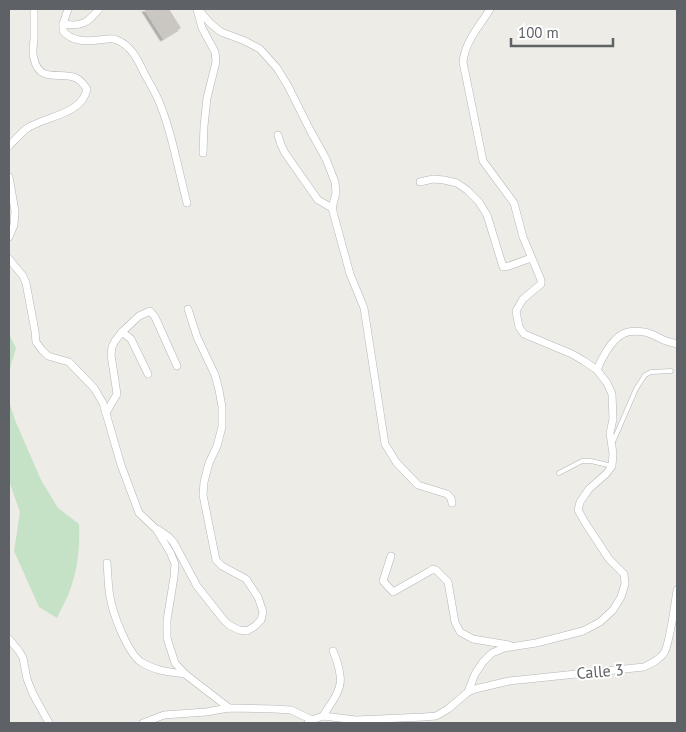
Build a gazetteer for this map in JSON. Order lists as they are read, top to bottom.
{
  "streets": {
    "street": ["Calle 3"]
  },
  "scale_bar": "100 m"
}
